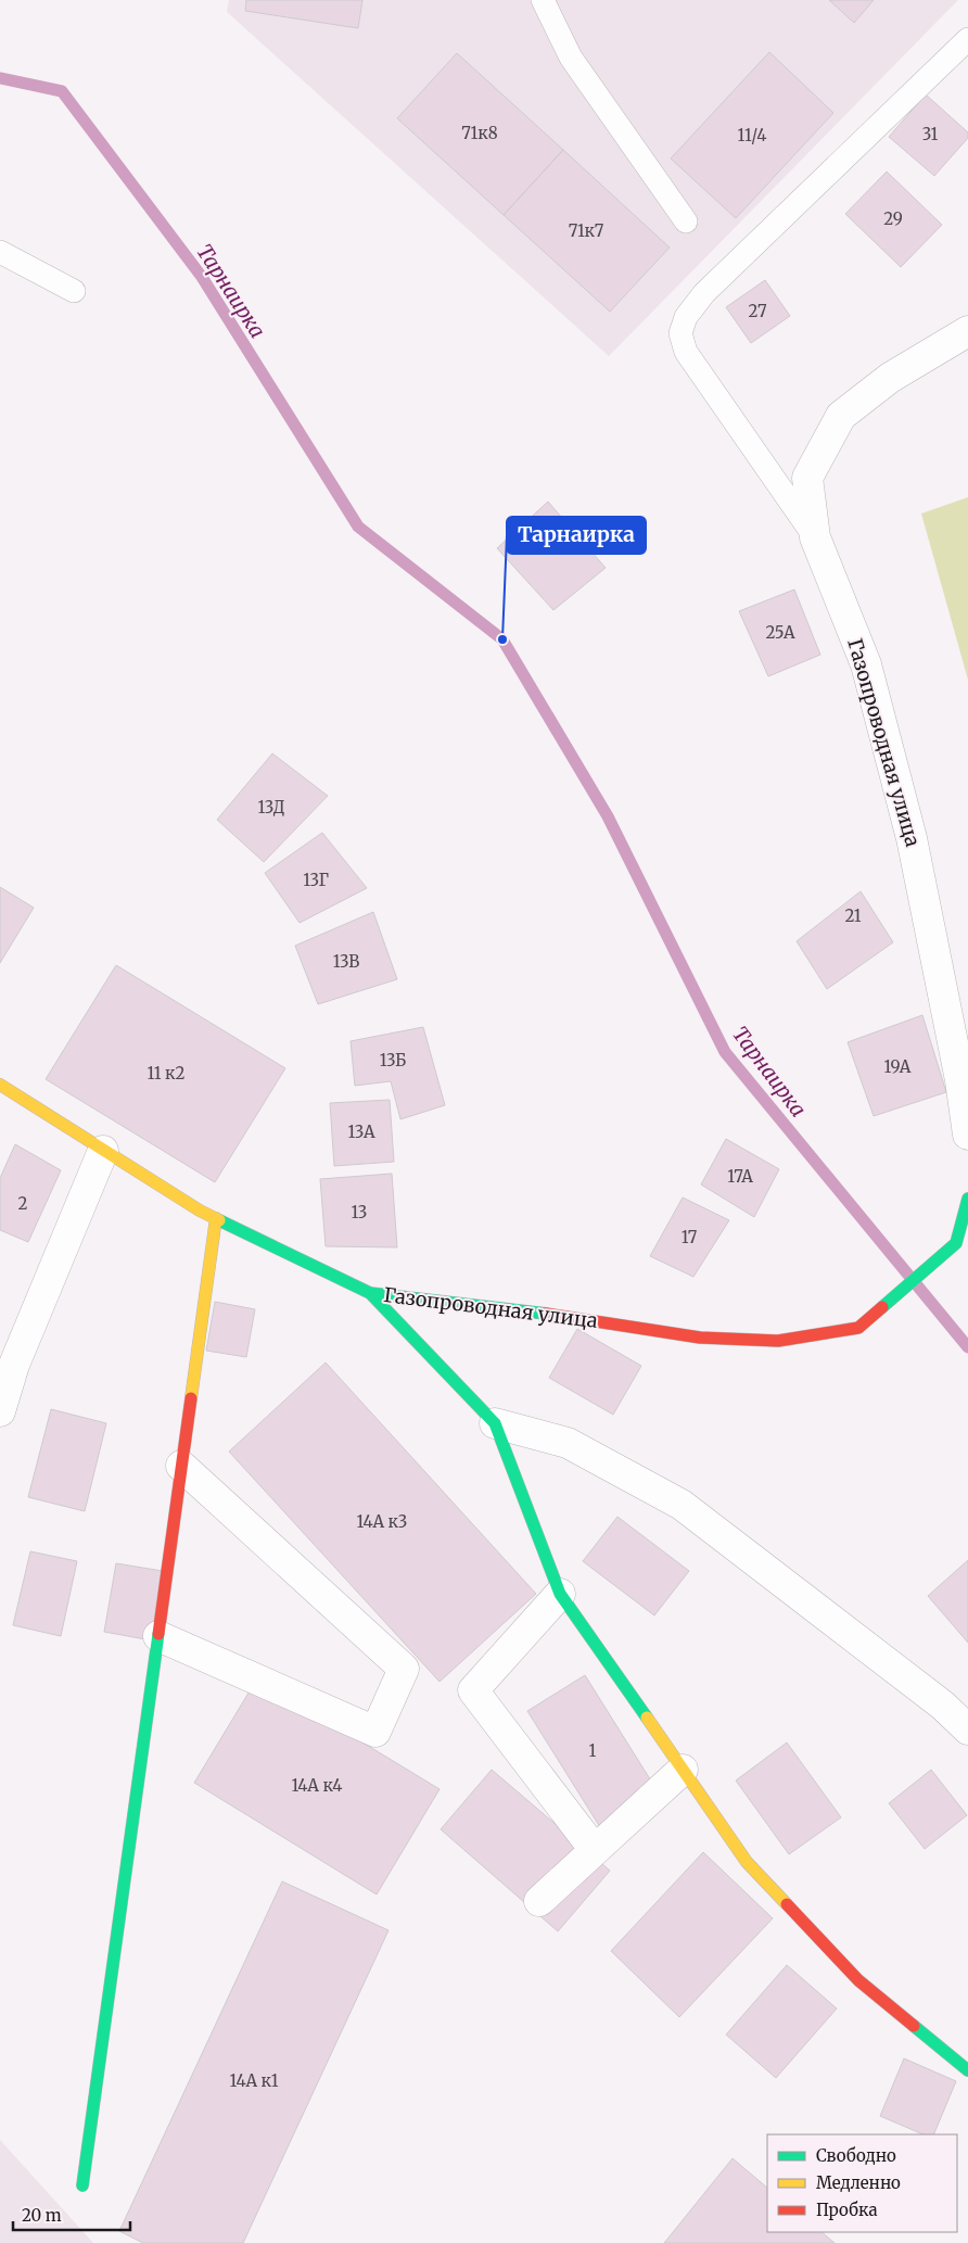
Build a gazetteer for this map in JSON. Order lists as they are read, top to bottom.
{
  "streets": {
    "street": ["Газопроводная улица"]
  },
  "water": ["Тарнаирка"],
  "places": ["Тарнаирка"],
  "house_numbers": [
    "71к8",
    "31",
    "11/4",
    "29",
    "71к7",
    "27",
    "25А",
    "13Д",
    "13Г",
    "21",
    "13В",
    "13Б",
    "19А",
    "11 к2",
    "13А",
    "17А",
    "2",
    "13",
    "17",
    "14А к3",
    "1",
    "14А к4",
    "14А к1"
  ],
  "legend": ["Свободно", "Медленно", "Пробка"],
  "scale_bar": "20 m"
}
